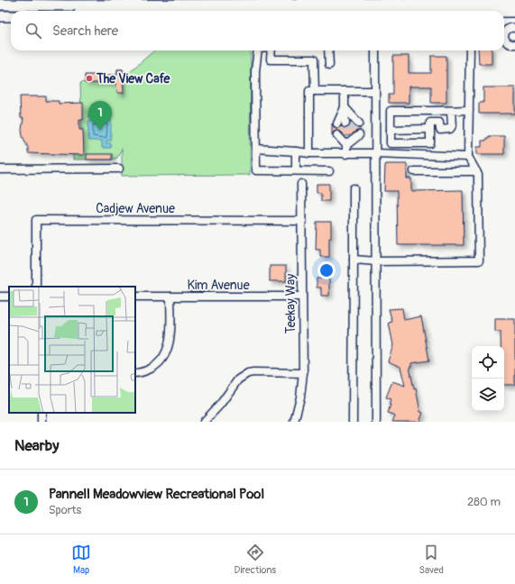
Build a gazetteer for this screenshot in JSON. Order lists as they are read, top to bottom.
{
  "streets": {
    "street": ["Cadjew Avenue", "Kim Avenue", "Teekay Way"]
  },
  "crossings": [
    ["Cadjew Avenue", "Teekay Way"],
    ["Kim Avenue", "Teekay Way"]
  ],
  "places": ["The View Cafe"],
  "page": {
    "search": "Search here",
    "pins": "1",
    "heading": "Nearby",
    "list": [
      {
        "mark": "1",
        "name": "Pannell Meadowview Recreational Pool",
        "note": "Sports",
        "value": "280 m"
      }
    ],
    "nav": ["Map", "Directions", "Saved"]
  }
}
